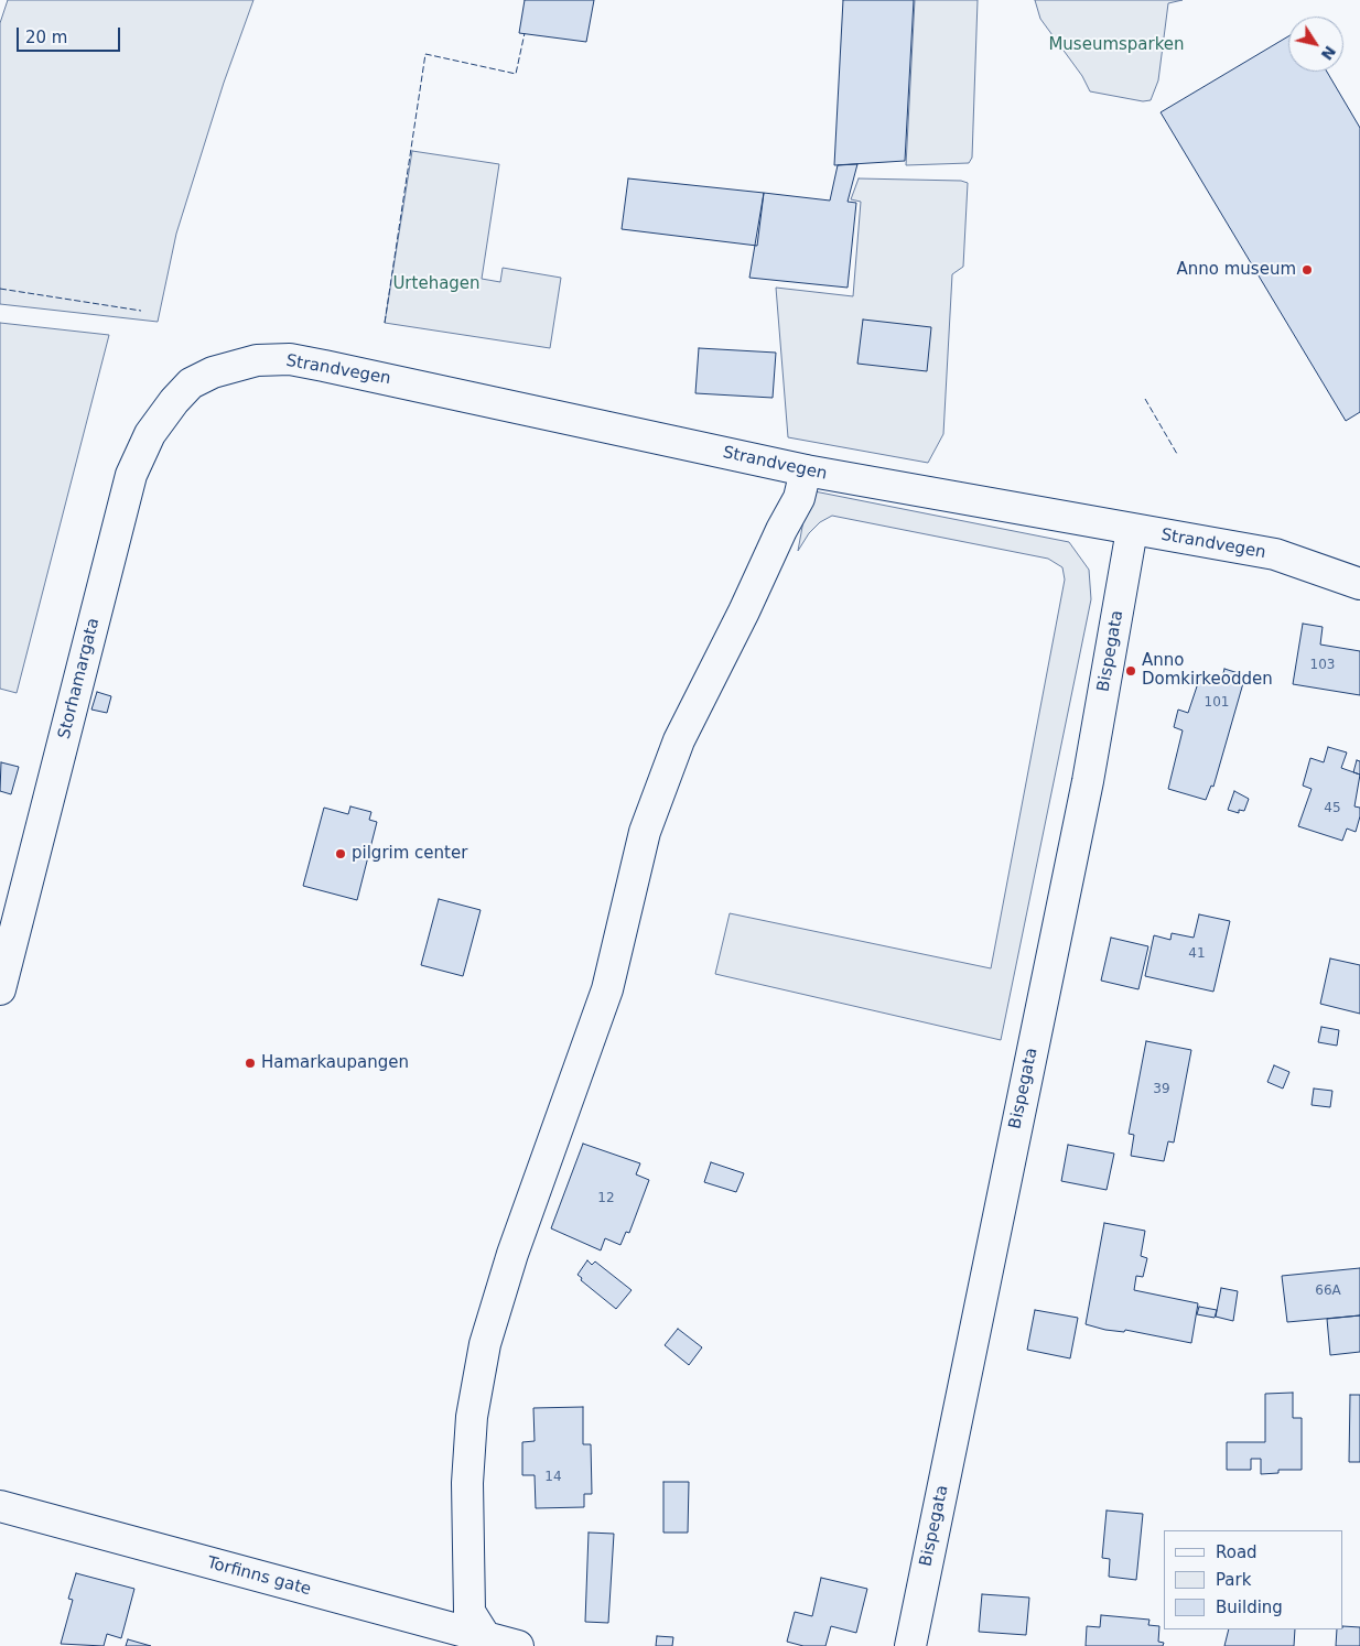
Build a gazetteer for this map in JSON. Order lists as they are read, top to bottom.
{
  "streets": {
    "street": [
      "Strandvegen",
      "Bispegata",
      "Storhamargata",
      "Torfinns gate"
    ]
  },
  "crossings": [
    ["Strandvegen", "Bispegata"],
    ["Strandvegen", "Storhamargata"]
  ],
  "parks": ["Museumsparken", "Urtehagen"],
  "places": [
    "Anno museum",
    "Anno Domkirkeodden",
    "pilgrim center",
    "Hamarkaupangen"
  ],
  "house_numbers": [
    "103",
    "101",
    "45",
    "41",
    "39",
    "12",
    "66A",
    "14"
  ],
  "legend": ["Road", "Park", "Building"],
  "scale_bar": "20 m",
  "north": "bottom right"
}
